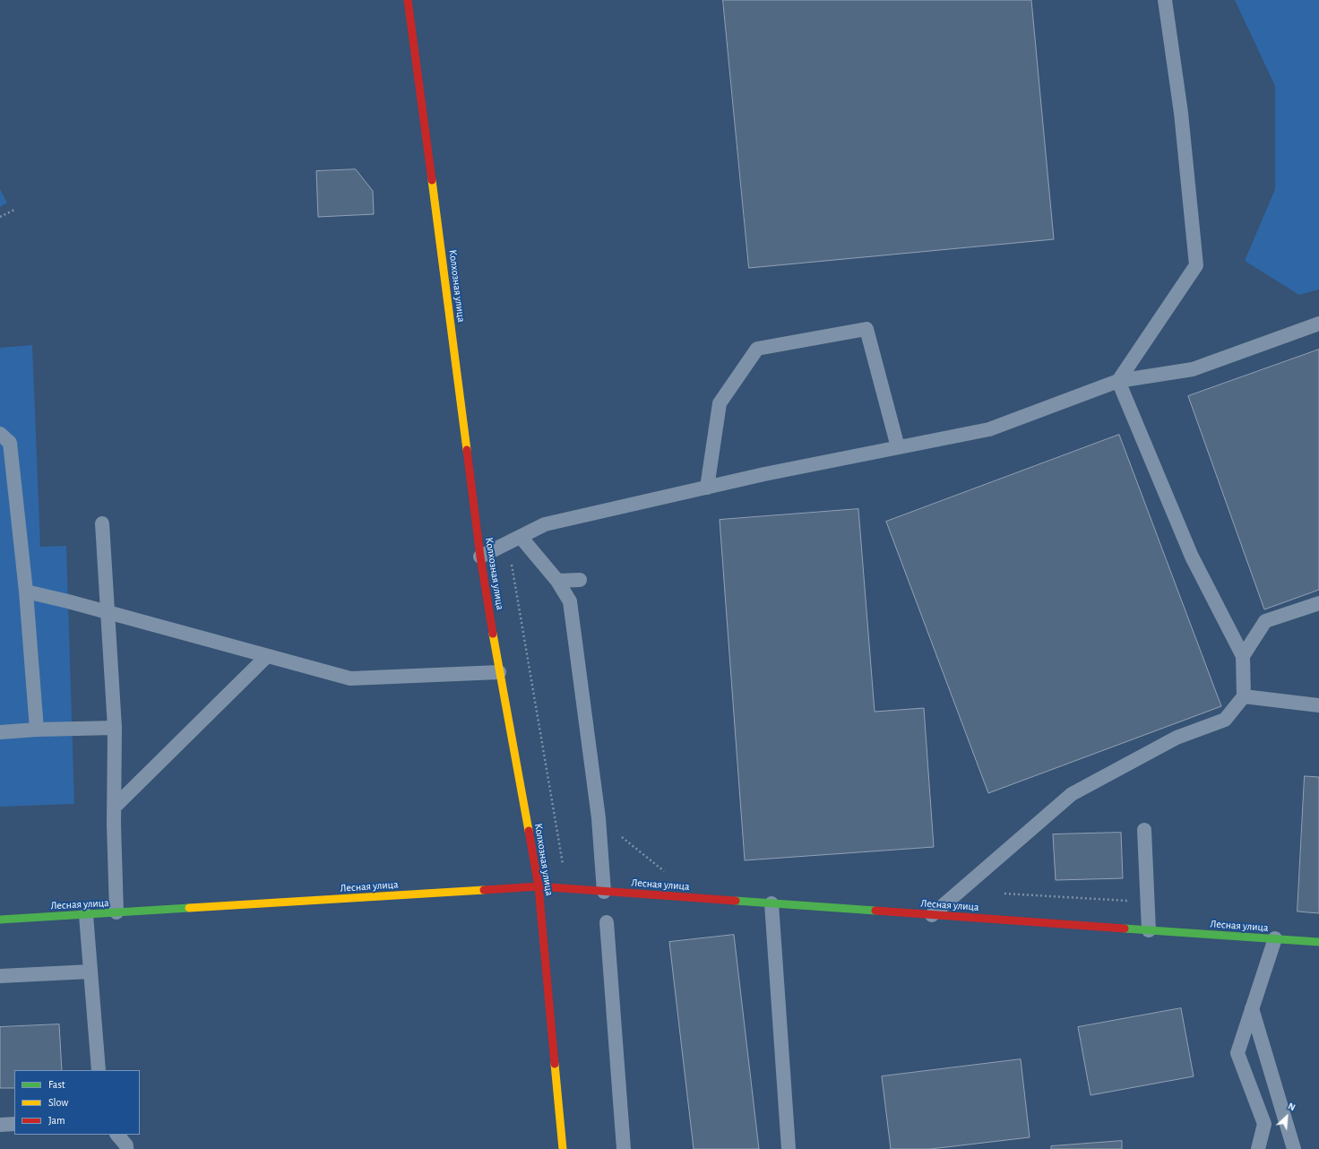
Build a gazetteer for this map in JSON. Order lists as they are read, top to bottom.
{
  "streets": {
    "street": ["Колхозная улица", "Лесная улица"]
  },
  "crossings": [
    ["Колхозная улица", "Лесная улица"]
  ],
  "legend": ["Fast", "Slow", "Jam"],
  "north": "top right"
}
